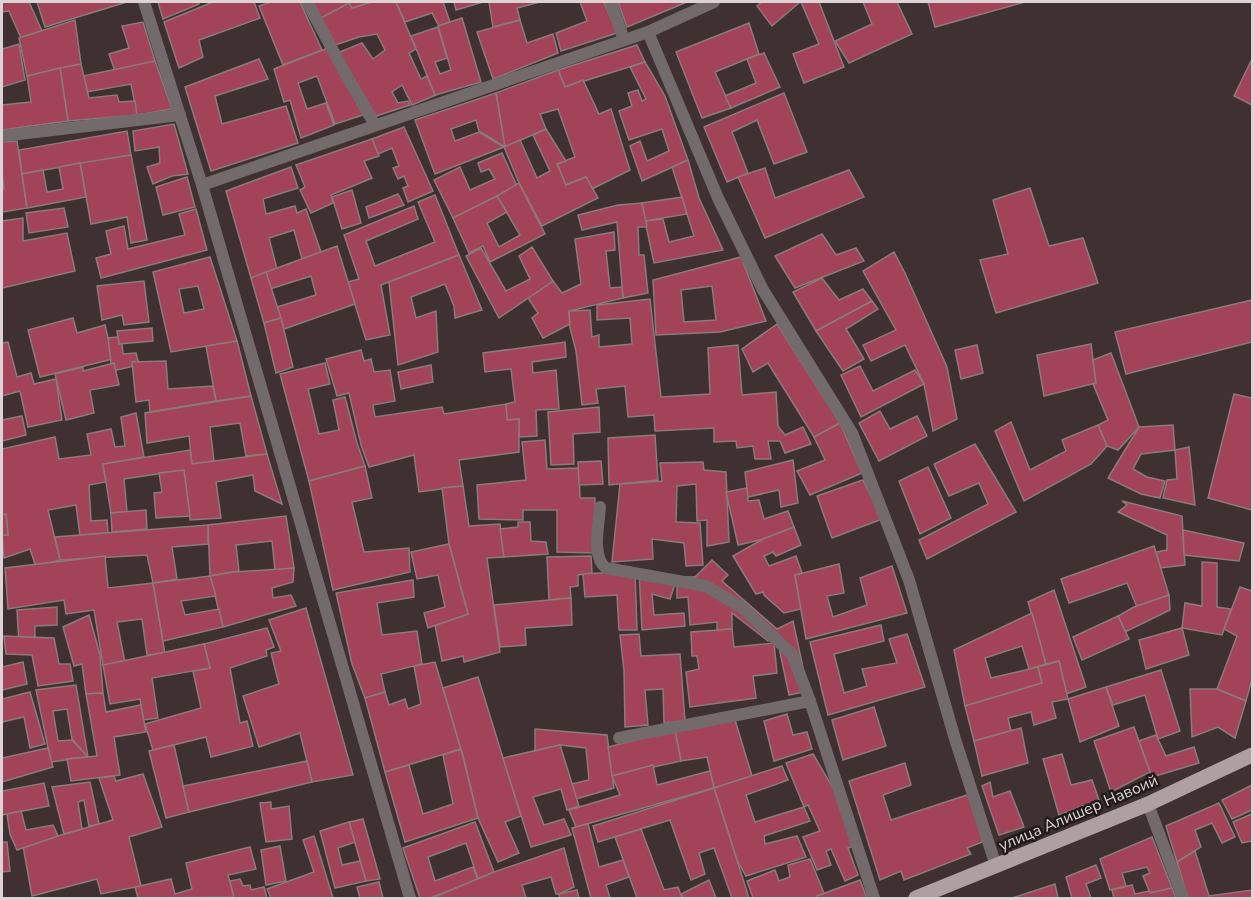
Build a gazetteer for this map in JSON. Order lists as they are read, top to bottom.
{
  "streets": {
    "main road": ["улица Алишер Навоий"]
  }
}
